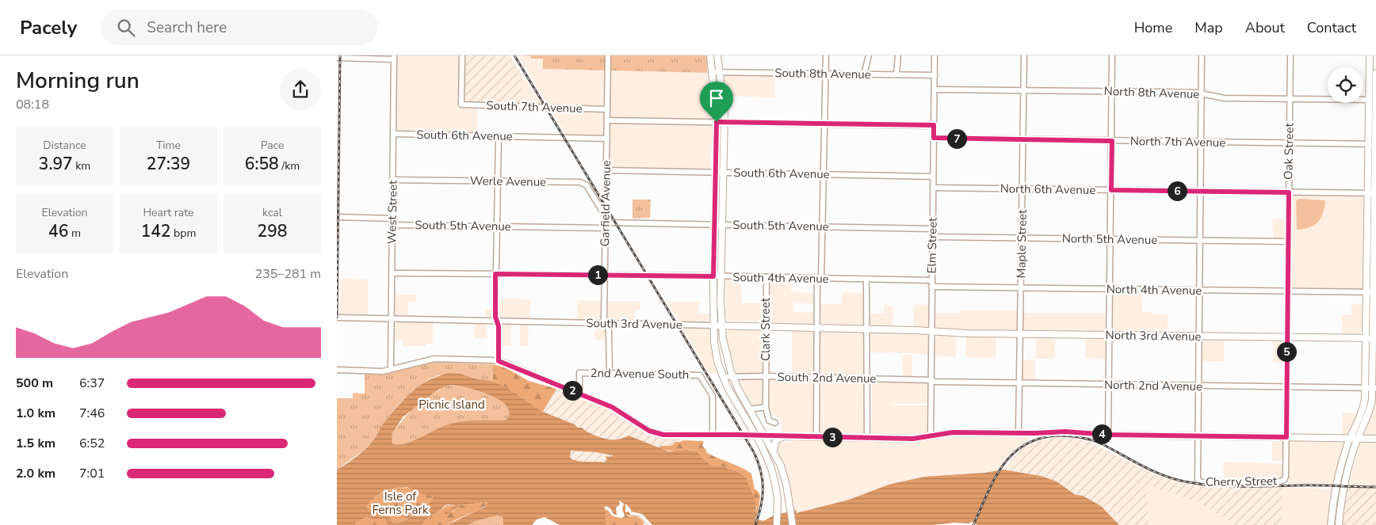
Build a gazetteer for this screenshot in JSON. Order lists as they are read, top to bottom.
{
  "streets": {
    "main road": ["South 3rd Avenue", "North 3rd Avenue"],
    "street": [
      "South 8th Avenue",
      "North 8th Avenue",
      "South 7th Avenue",
      "South 6th Avenue",
      "North 7th Avenue",
      "Oak Street",
      "Werle Avenue",
      "North 6th Avenue",
      "Garfield Avenue",
      "West Street",
      "South 5th Avenue",
      "North 5th Avenue",
      "Maple Street",
      "Elm Street",
      "South 4th Avenue",
      "North 4th Avenue",
      "Clark Street",
      "2nd Avenue South",
      "South 2nd Avenue",
      "North 2nd Avenue",
      "Cherry Street"
    ]
  },
  "crossings": [
    ["South 8th Avenue", "Elm Street"],
    ["North 8th Avenue", "Oak Street"],
    ["North 8th Avenue", "Maple Street"],
    ["North 8th Avenue", "Elm Street"],
    ["South 7th Avenue", "Garfield Avenue"],
    ["South 6th Avenue", "Garfield Avenue"],
    ["South 6th Avenue", "West Street"],
    ["South 6th Avenue", "Elm Street"],
    ["North 7th Avenue", "Oak Street"],
    ["North 7th Avenue", "Maple Street"],
    ["North 7th Avenue", "Elm Street"],
    ["Oak Street", "North 6th Avenue"],
    ["Oak Street", "North 5th Avenue"],
    ["Oak Street", "North 4th Avenue"],
    ["Oak Street", "North 3rd Avenue"],
    ["Oak Street", "North 2nd Avenue"],
    ["Oak Street", "Cherry Street"],
    ["Werle Avenue", "Garfield Avenue"],
    ["Werle Avenue", "West Street"],
    ["North 6th Avenue", "Maple Street"],
    ["North 6th Avenue", "Elm Street"],
    ["Garfield Avenue", "South 5th Avenue"],
    ["Garfield Avenue", "South 4th Avenue"],
    ["Garfield Avenue", "South 3rd Avenue"],
    ["Garfield Avenue", "2nd Avenue South"],
    ["West Street", "South 5th Avenue"],
    ["West Street", "South 4th Avenue"],
    ["West Street", "South 3rd Avenue"],
    ["South 5th Avenue", "Elm Street"],
    ["North 5th Avenue", "Maple Street"],
    ["North 5th Avenue", "Elm Street"],
    ["Maple Street", "North 4th Avenue"],
    ["Maple Street", "North 3rd Avenue"],
    ["Maple Street", "North 2nd Avenue"],
    ["Elm Street", "South 4th Avenue"],
    ["Elm Street", "North 4th Avenue"],
    ["Elm Street", "South 3rd Avenue"],
    ["Elm Street", "North 3rd Avenue"],
    ["Elm Street", "South 2nd Avenue"],
    ["Elm Street", "North 2nd Avenue"],
    ["South 4th Avenue", "Clark Street"],
    ["South 3rd Avenue", "Clark Street"],
    ["South 3rd Avenue", "North 3rd Avenue"],
    ["Clark Street", "South 2nd Avenue"],
    ["South 2nd Avenue", "North 2nd Avenue"]
  ],
  "parks": ["Picnic Island", "Isle of Ferns Park"],
  "page": {
    "header": "Pacely",
    "search": "Search here",
    "nav": [
      "Home",
      "Map",
      "About",
      "Contact"
    ],
    "heading": ["Morning run", "08:18"],
    "stats": [
      ["Distance", "3.97 km"],
      ["Time", "27:39"],
      ["Pace", "6:58 /km"],
      ["Elevation", "46 m"],
      ["Heart rate", "142 bpm"],
      ["kcal", "298"]
    ],
    "pins": [
      "7",
      "6",
      "1",
      "5",
      "2",
      "4",
      "3"
    ],
    "chart": ["Elevation", "235–281 m"],
    "list": [
      {
        "name": "500 m",
        "note": "6:37"
      },
      {
        "name": "1.0 km",
        "note": "7:46"
      },
      {
        "name": "1.5 km",
        "note": "6:52"
      },
      {
        "name": "2.0 km",
        "note": "7:01"
      }
    ]
  }
}
